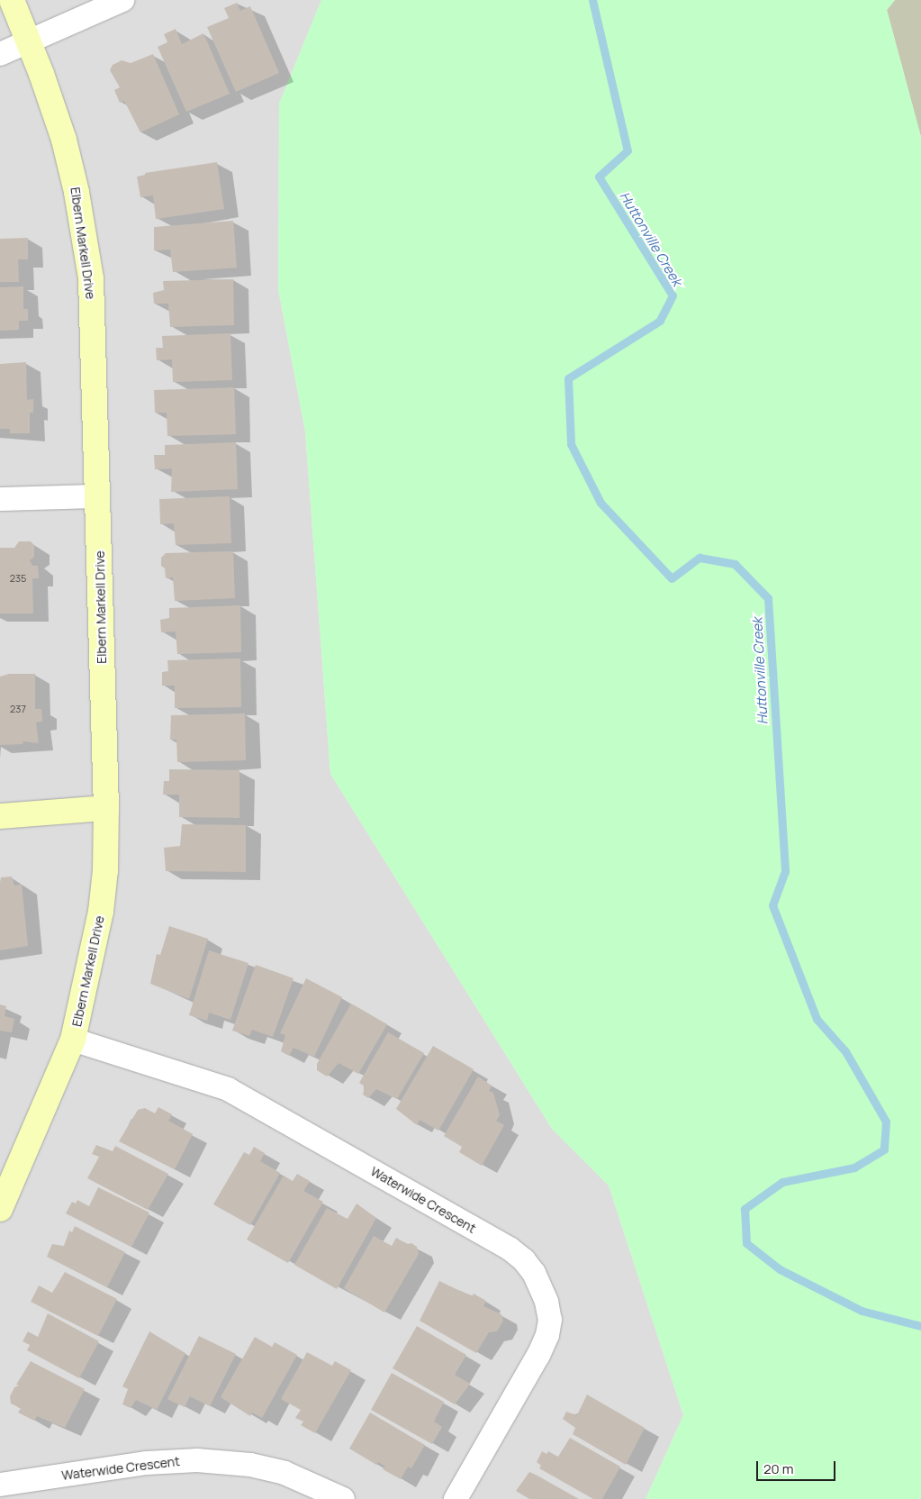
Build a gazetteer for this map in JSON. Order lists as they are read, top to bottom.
{
  "streets": {
    "street": ["Elbern Markell Drive", "Waterwide Crescent"]
  },
  "crossings": [
    ["Elbern Markell Drive", "Waterwide Crescent"]
  ],
  "water": ["Huttonville Creek"],
  "house_numbers": ["235", "237"],
  "scale_bar": "20 m"
}
